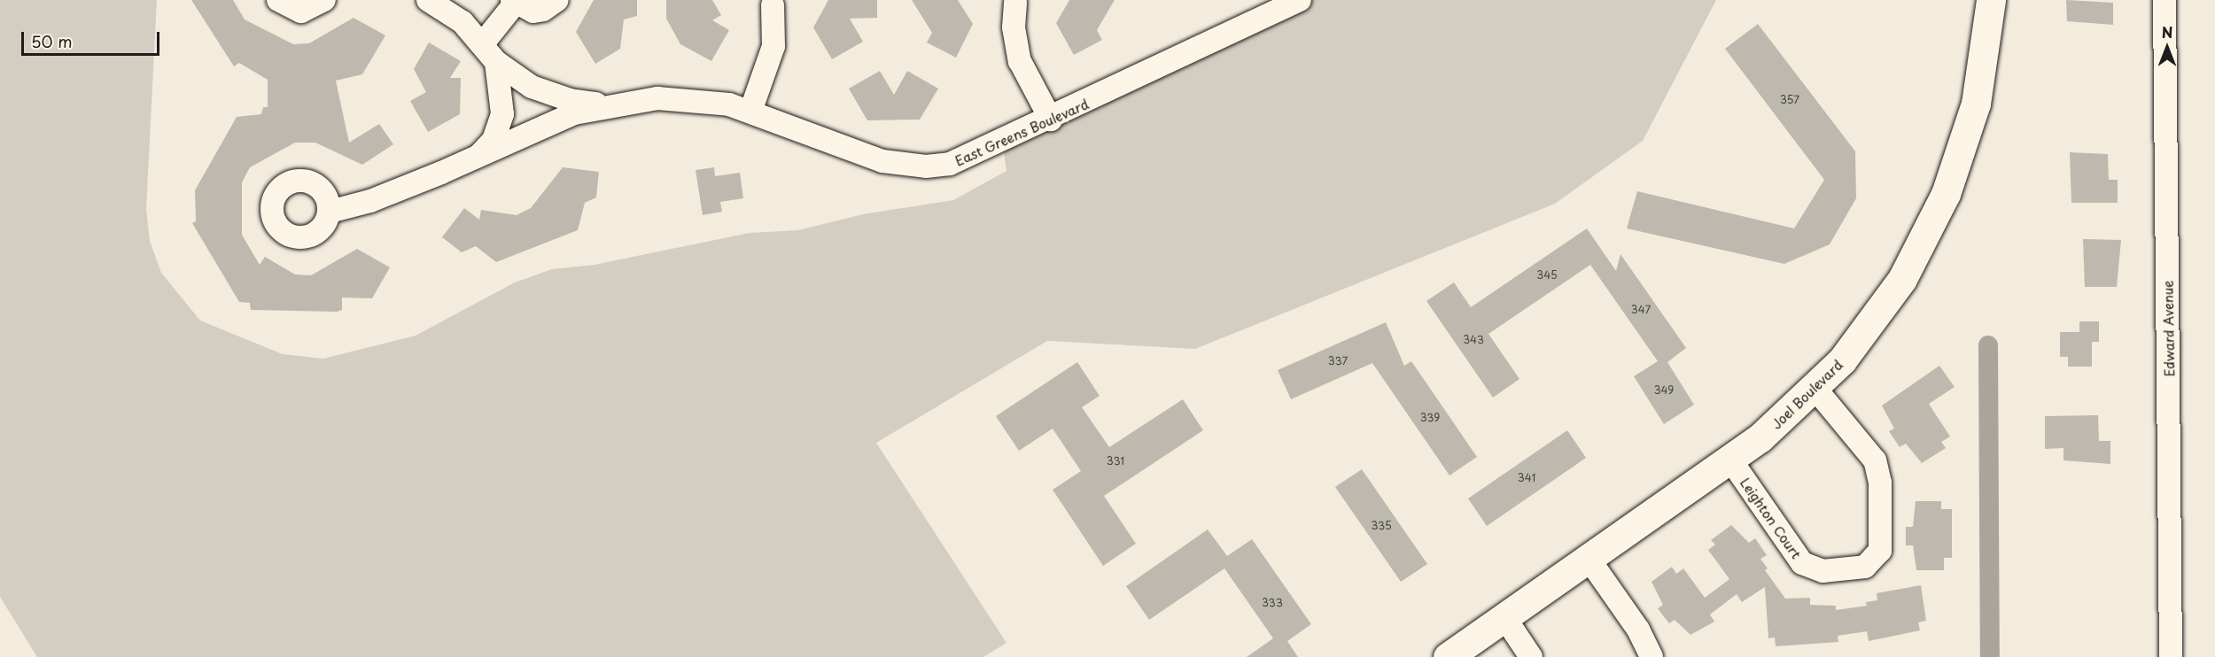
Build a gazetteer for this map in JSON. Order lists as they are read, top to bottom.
{
  "streets": {
    "main road": ["Joel Boulevard"],
    "street": ["East Greens Boulevard", "Edward Avenue", "Leighton Court"]
  },
  "crossings": [
    ["Joel Boulevard", "Leighton Court"]
  ],
  "house_numbers": [
    "357",
    "345",
    "347",
    "343",
    "337",
    "349",
    "339",
    "331",
    "341",
    "335",
    "333"
  ],
  "scale_bar": "50 m",
  "north": "top"
}
